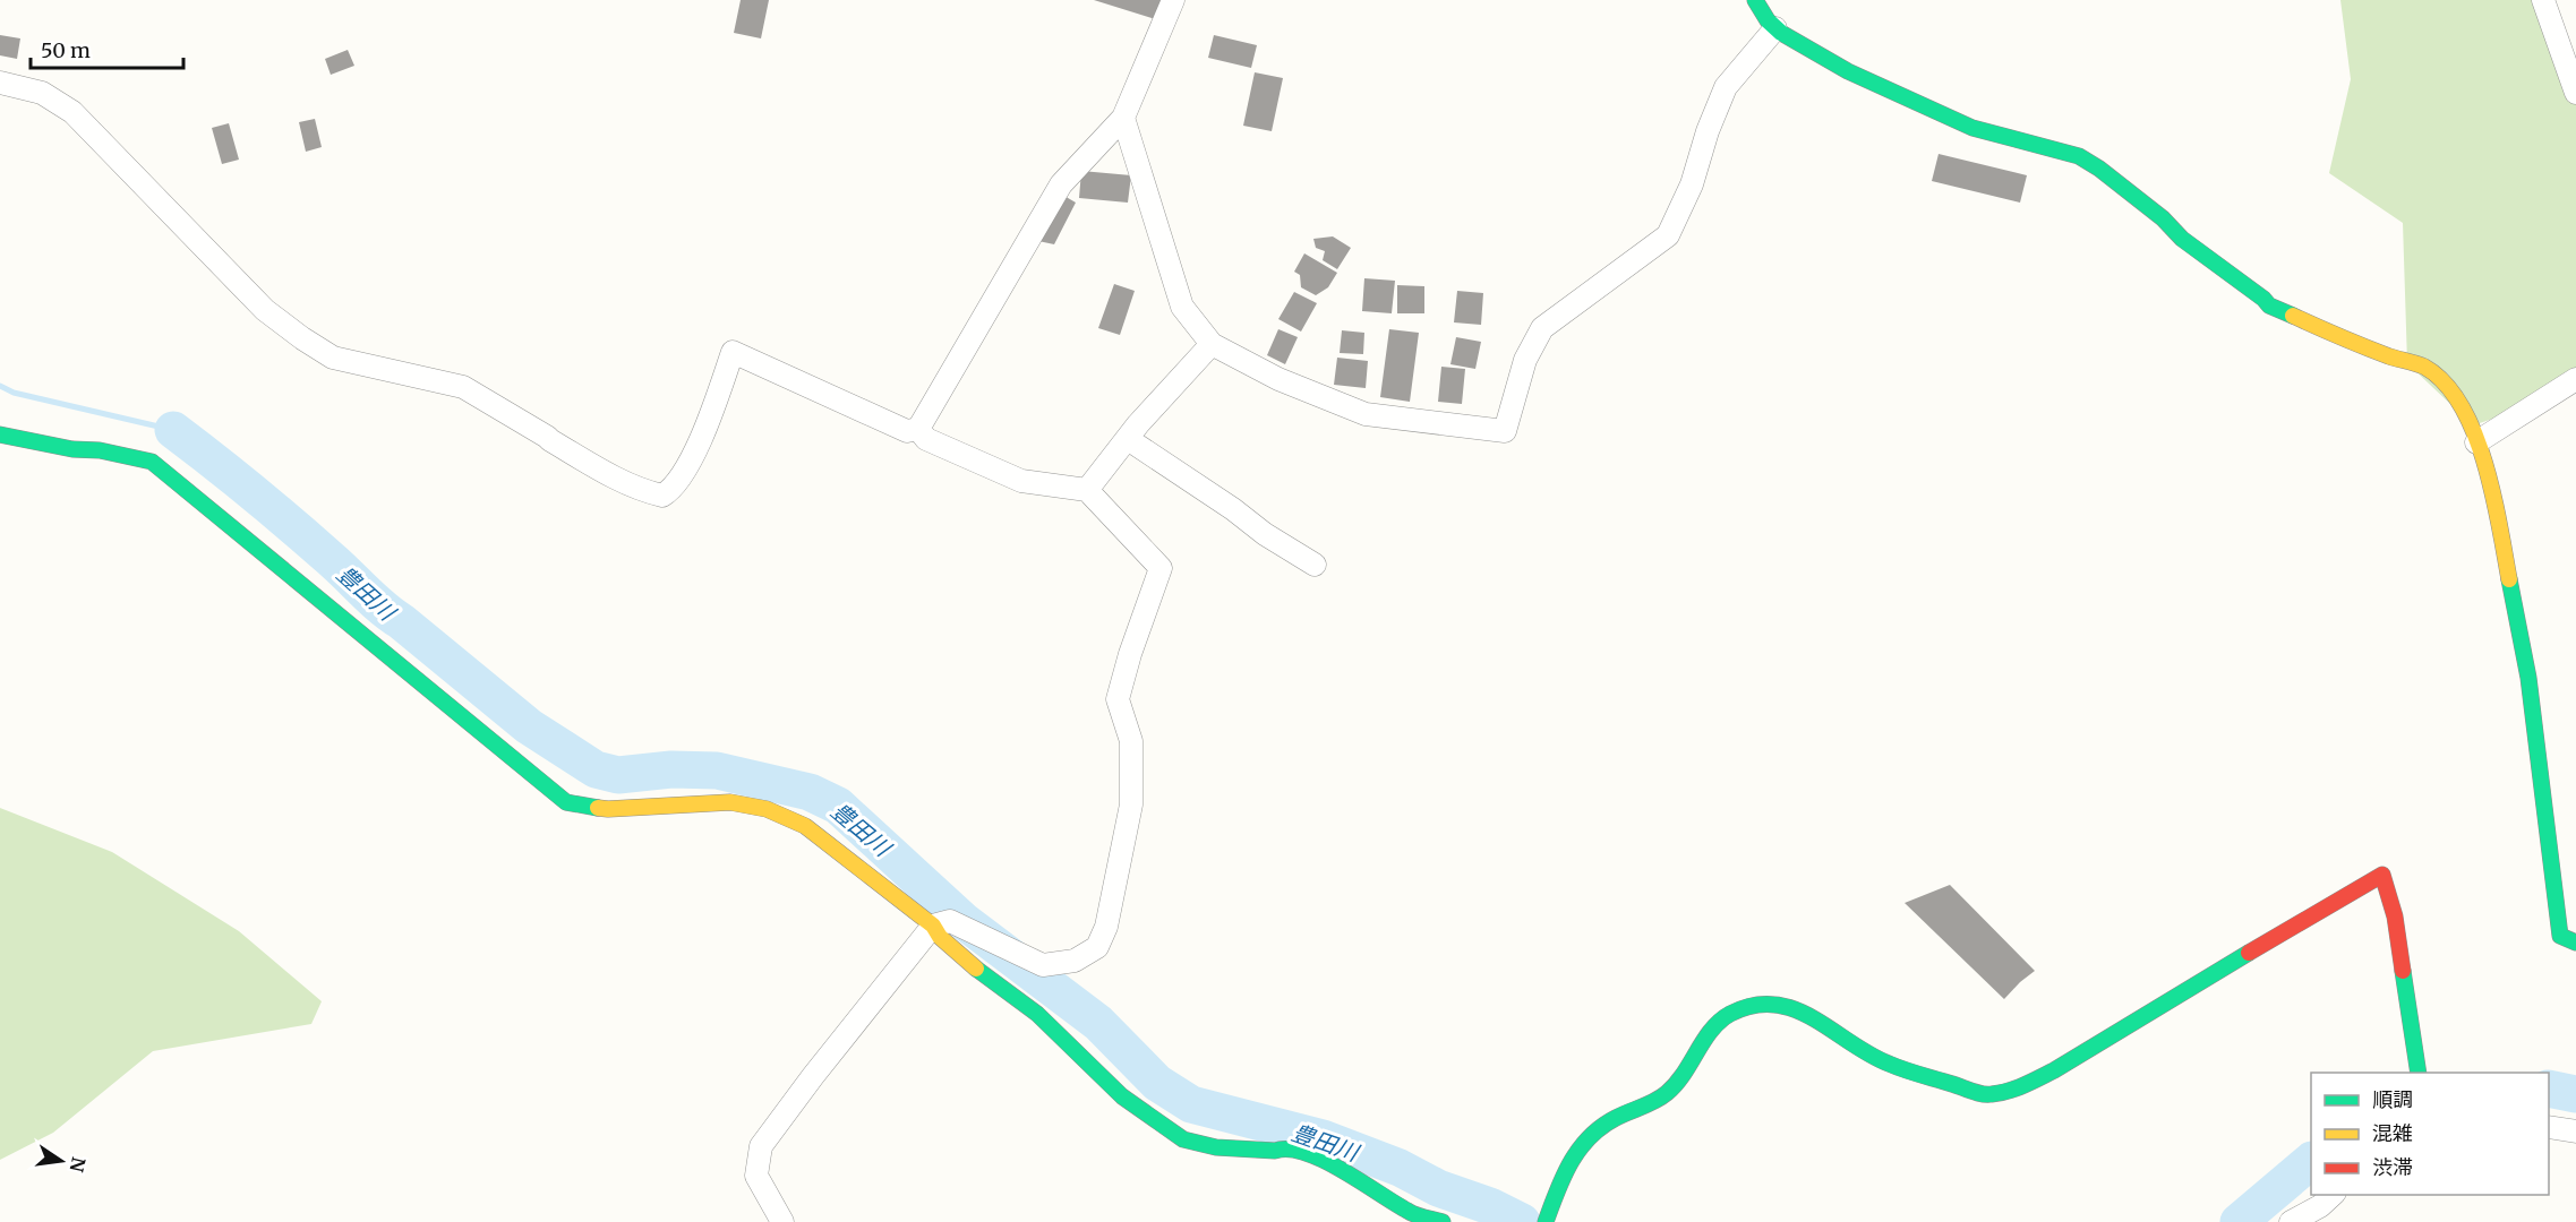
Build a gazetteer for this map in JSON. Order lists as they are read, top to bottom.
{
  "water": ["豊田川"],
  "legend": ["順調", "混雑", "渋滞"],
  "scale_bar": "50 m",
  "north": "right"
}
